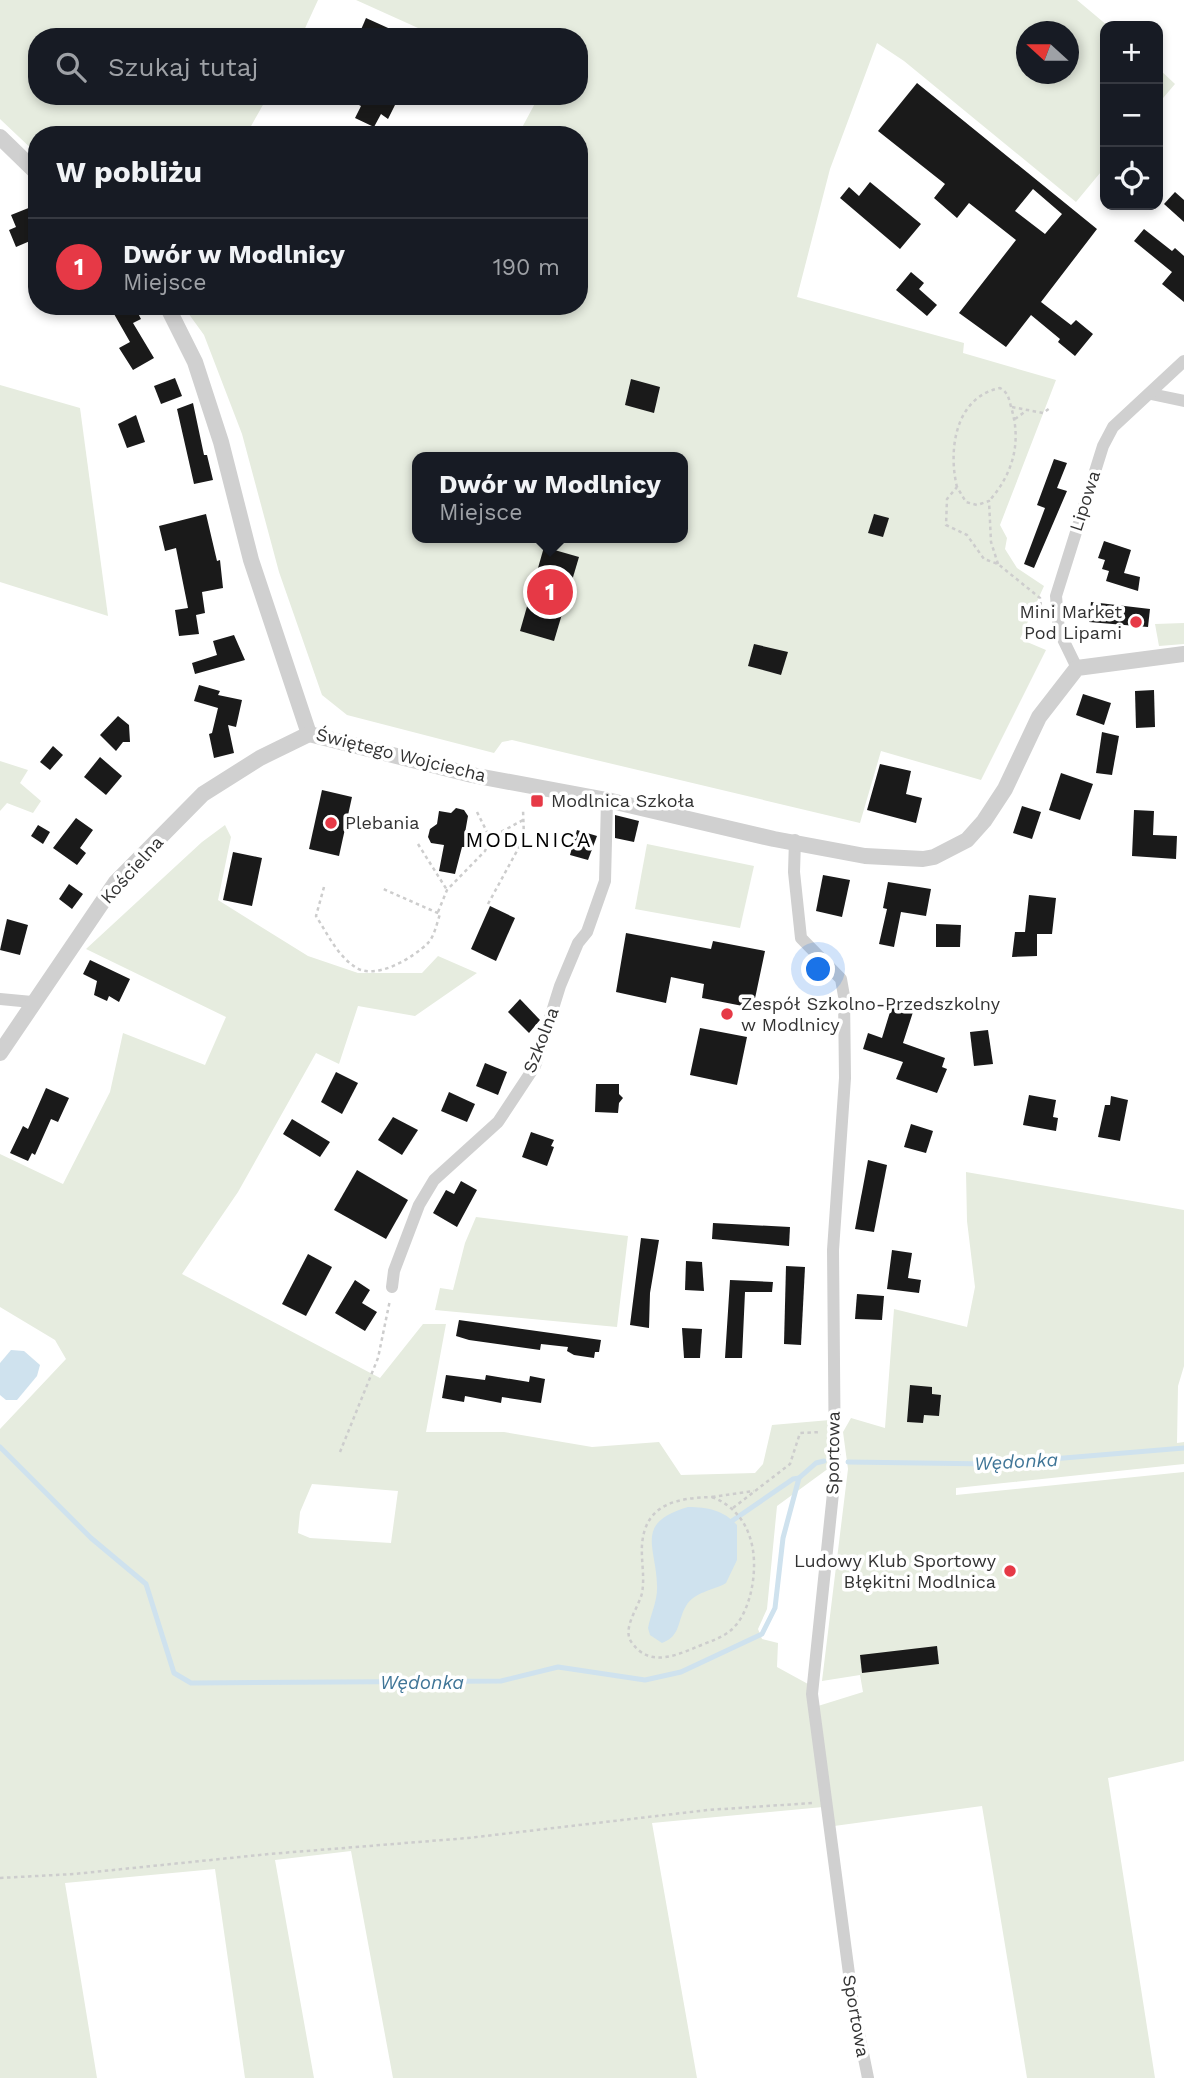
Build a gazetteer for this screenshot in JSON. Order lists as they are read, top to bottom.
{
  "streets": {
    "street": [
      "Lipowa",
      "Świętego Wojciecha",
      "Kościelna",
      "Szkolna",
      "Sportowa"
    ]
  },
  "crossings": [
    ["Lipowa", "Świętego Wojciecha"],
    ["Świętego Wojciecha", "Kościelna"],
    ["Świętego Wojciecha", "Szkolna"],
    ["Świętego Wojciecha", "Sportowa"]
  ],
  "districts": ["MODLNICA"],
  "water": ["Wędonka"],
  "places": {
    "other": [
      "Mini Market Pod Lipami",
      "Plebania",
      "Zespół Szkolno-Przedszkolny w Modlnicy",
      "Ludowy Klub Sportowy Błękitni Modlnica"
    ],
    "transit": ["Modlnica Szkoła"]
  },
  "north": "left",
  "page": {
    "map_buttons": ["+", "−"],
    "search": "Szukaj tutaj",
    "heading": "W pobliżu",
    "list": [
      {
        "mark": "1",
        "name": "Dwór w Modlnicy",
        "note": "Miejsce",
        "value": "190 m"
      }
    ],
    "popup": ["Dwór w Modlnicy", "Miejsce"],
    "pins": "1"
  }
}
